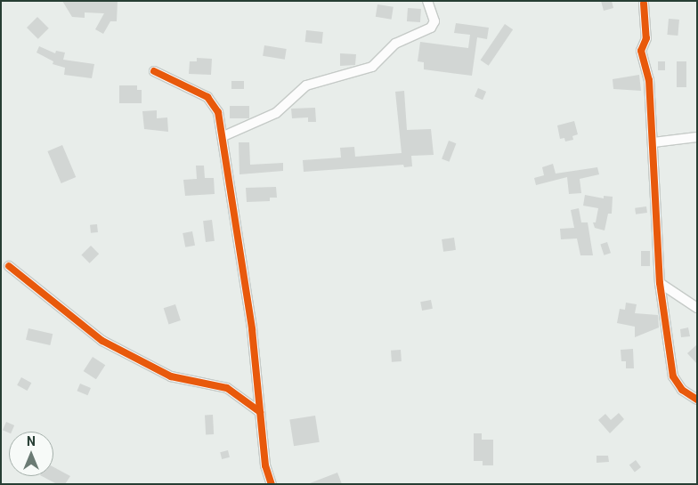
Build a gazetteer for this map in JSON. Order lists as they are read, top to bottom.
{
  "north": "top"
}
